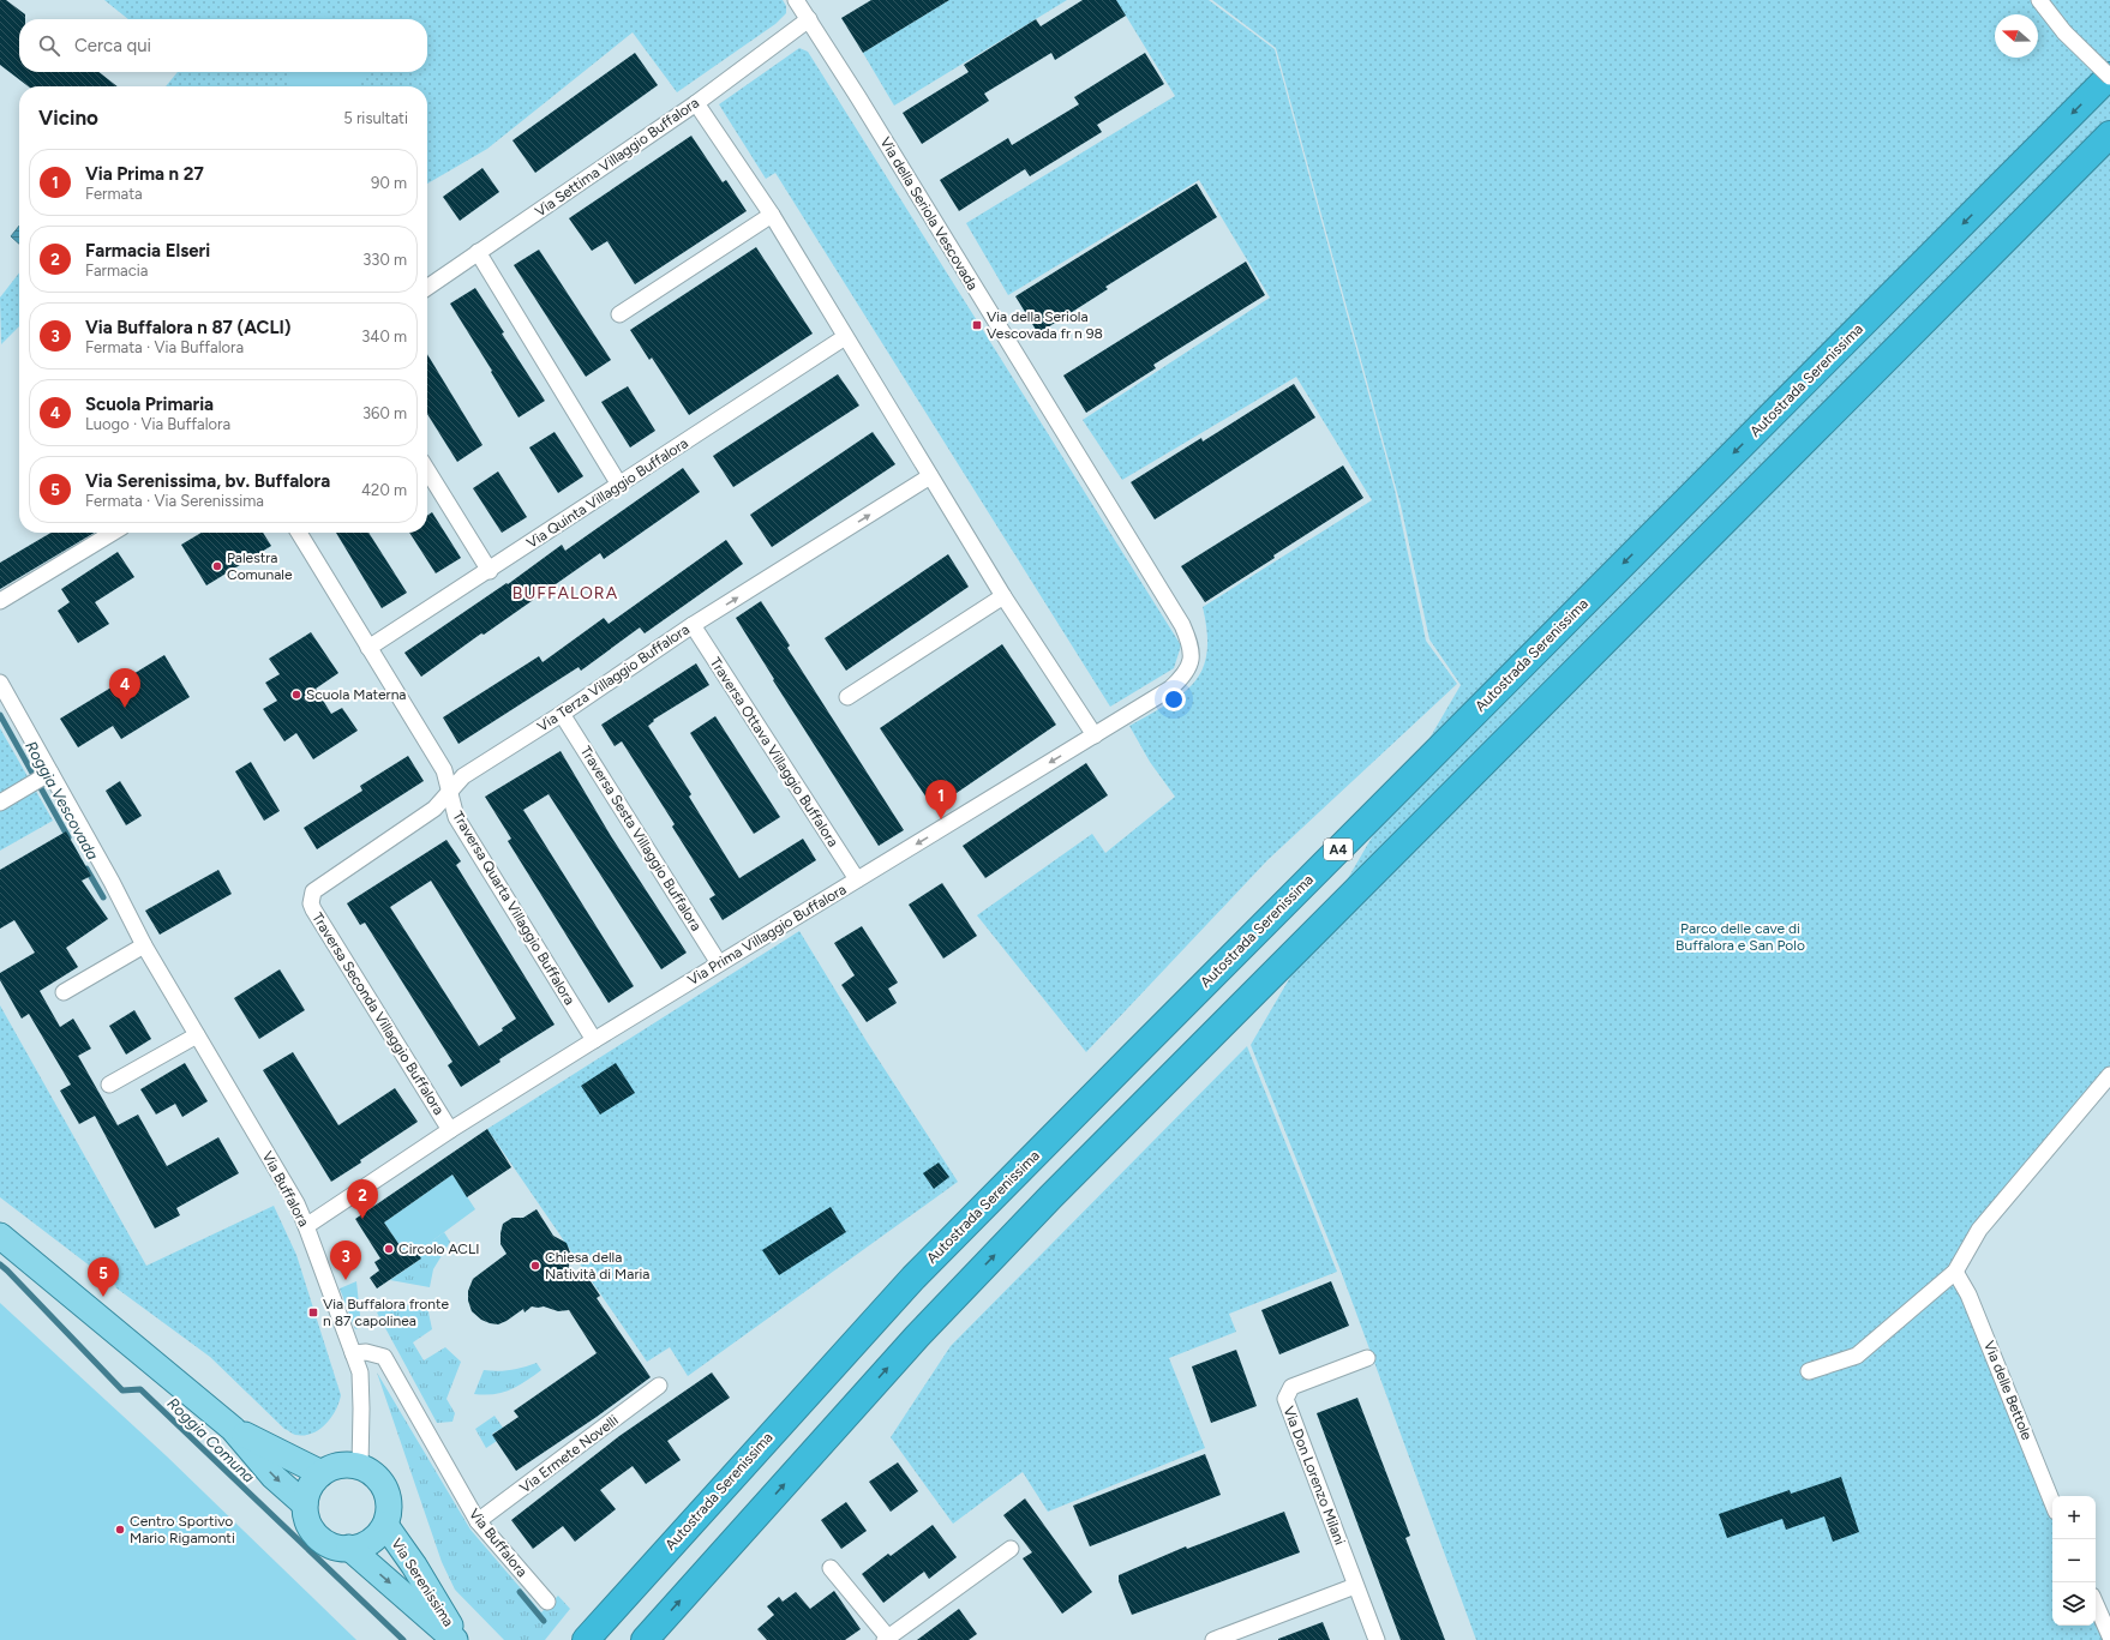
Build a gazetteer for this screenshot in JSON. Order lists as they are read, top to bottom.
{
  "streets": {
    "highway": ["Autostrada Serenissima", "A4"],
    "main road": ["Via Serenissima"],
    "street": [
      "Via Settima Villaggio Buffalora",
      "Via della Seriola Vescovada",
      "Via Quinta Villaggio Buffalora",
      "Via Terza Villaggio Buffalora",
      "Traversa Ottava Villaggio Buffalora",
      "Traversa Sesta Villaggio Buffalora",
      "Traversa Quarta Villaggio Buffalora",
      "Via Prima Villaggio Buffalora",
      "Traversa Seconda Villaggio Buffalora",
      "Via Buffalora",
      "Via delle Bettole",
      "Via Ermete Novelli",
      "Via Don Lorenzo Milani"
    ]
  },
  "crossings": [
    ["Via Settima Villaggio Buffalora", "Via della Seriola Vescovada"],
    ["Via della Seriola Vescovada", "Via Prima Villaggio Buffalora"],
    ["Via Quinta Villaggio Buffalora", "Traversa Quarta Villaggio Buffalora"],
    ["Via Terza Villaggio Buffalora", "Traversa Ottava Villaggio Buffalora"],
    ["Via Terza Villaggio Buffalora", "Traversa Sesta Villaggio Buffalora"],
    ["Via Terza Villaggio Buffalora", "Traversa Quarta Villaggio Buffalora"],
    ["Via Terza Villaggio Buffalora", "Traversa Seconda Villaggio Buffalora"],
    ["Traversa Ottava Villaggio Buffalora", "Via Prima Villaggio Buffalora"],
    ["Traversa Sesta Villaggio Buffalora", "Via Prima Villaggio Buffalora"],
    ["Traversa Quarta Villaggio Buffalora", "Via Prima Villaggio Buffalora"],
    ["Via Prima Villaggio Buffalora", "Traversa Seconda Villaggio Buffalora"],
    ["Via Prima Villaggio Buffalora", "Via Buffalora"],
    ["Via Buffalora", "Via Ermete Novelli"],
    ["Via Buffalora", "Via Serenissima"]
  ],
  "one_way": ["Via Terza Villaggio Buffalora"],
  "districts": ["BUFFALORA"],
  "water": ["Roggia Vescovada", "Roggia Comuna"],
  "parks": ["Parco delle cave di Buffalora e San Polo"],
  "places": {
    "transit": ["Via della Seriola Vescovada fr n 98", "Via Buffalora fronte n 87 capolinea"],
    "other": [
      "Palestra Comunale",
      "Scuola Materna",
      "Circolo ACLI",
      "Chiesa della Natività di Maria",
      "Centro Sportivo Mario Rigamonti"
    ]
  },
  "north": "left",
  "page": {
    "search": "Cerca qui",
    "heading": ["Vicino", "5 risultati"],
    "list": [
      {
        "mark": "1",
        "name": "Via Prima n 27",
        "note": "Fermata",
        "value": "90 m"
      },
      {
        "mark": "2",
        "name": "Farmacia Elseri",
        "note": "Farmacia",
        "value": "330 m"
      },
      {
        "mark": "3",
        "name": "Via Buffalora n 87 (ACLI)",
        "note": "Fermata · Via Buffalora",
        "value": "340 m"
      },
      {
        "mark": "4",
        "name": "Scuola Primaria",
        "note": "Luogo · Via Buffalora",
        "value": "360 m"
      },
      {
        "mark": "5",
        "name": "Via Serenissima, bv. Buffalora",
        "note": "Fermata · Via Serenissima",
        "value": "420 m"
      }
    ],
    "pins": [
      "4",
      "1",
      "2",
      "3",
      "5"
    ],
    "map_buttons": ["+", "−"]
  }
}
